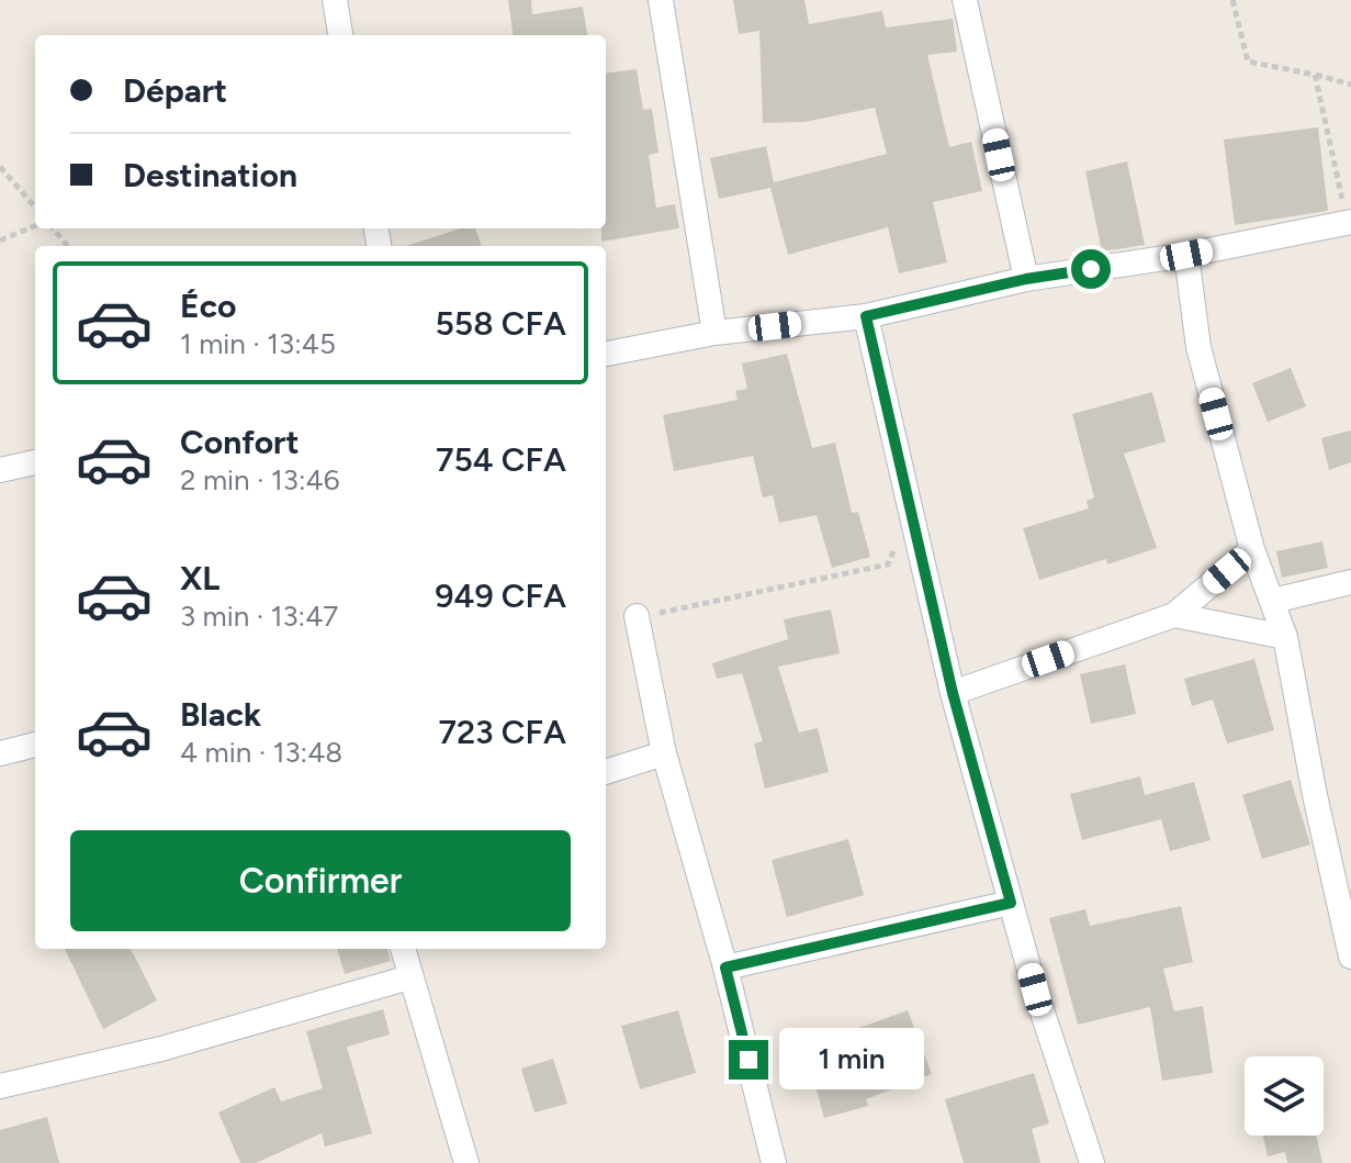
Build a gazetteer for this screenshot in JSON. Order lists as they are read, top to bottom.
{
  "page": {
    "banner": ["Départ", "Destination"],
    "list": [
      {
        "name": "Éco",
        "note": "1 min · 13:45",
        "value": "558 CFA"
      },
      {
        "name": "Confort",
        "note": "2 min · 13:46",
        "value": "754 CFA"
      },
      {
        "name": "XL",
        "note": "3 min · 13:47",
        "value": "949 CFA"
      },
      {
        "name": "Black",
        "note": "4 min · 13:48",
        "value": "723 CFA"
      }
    ],
    "buttons": "Confirmer",
    "bubble": "1 min"
  }
}
